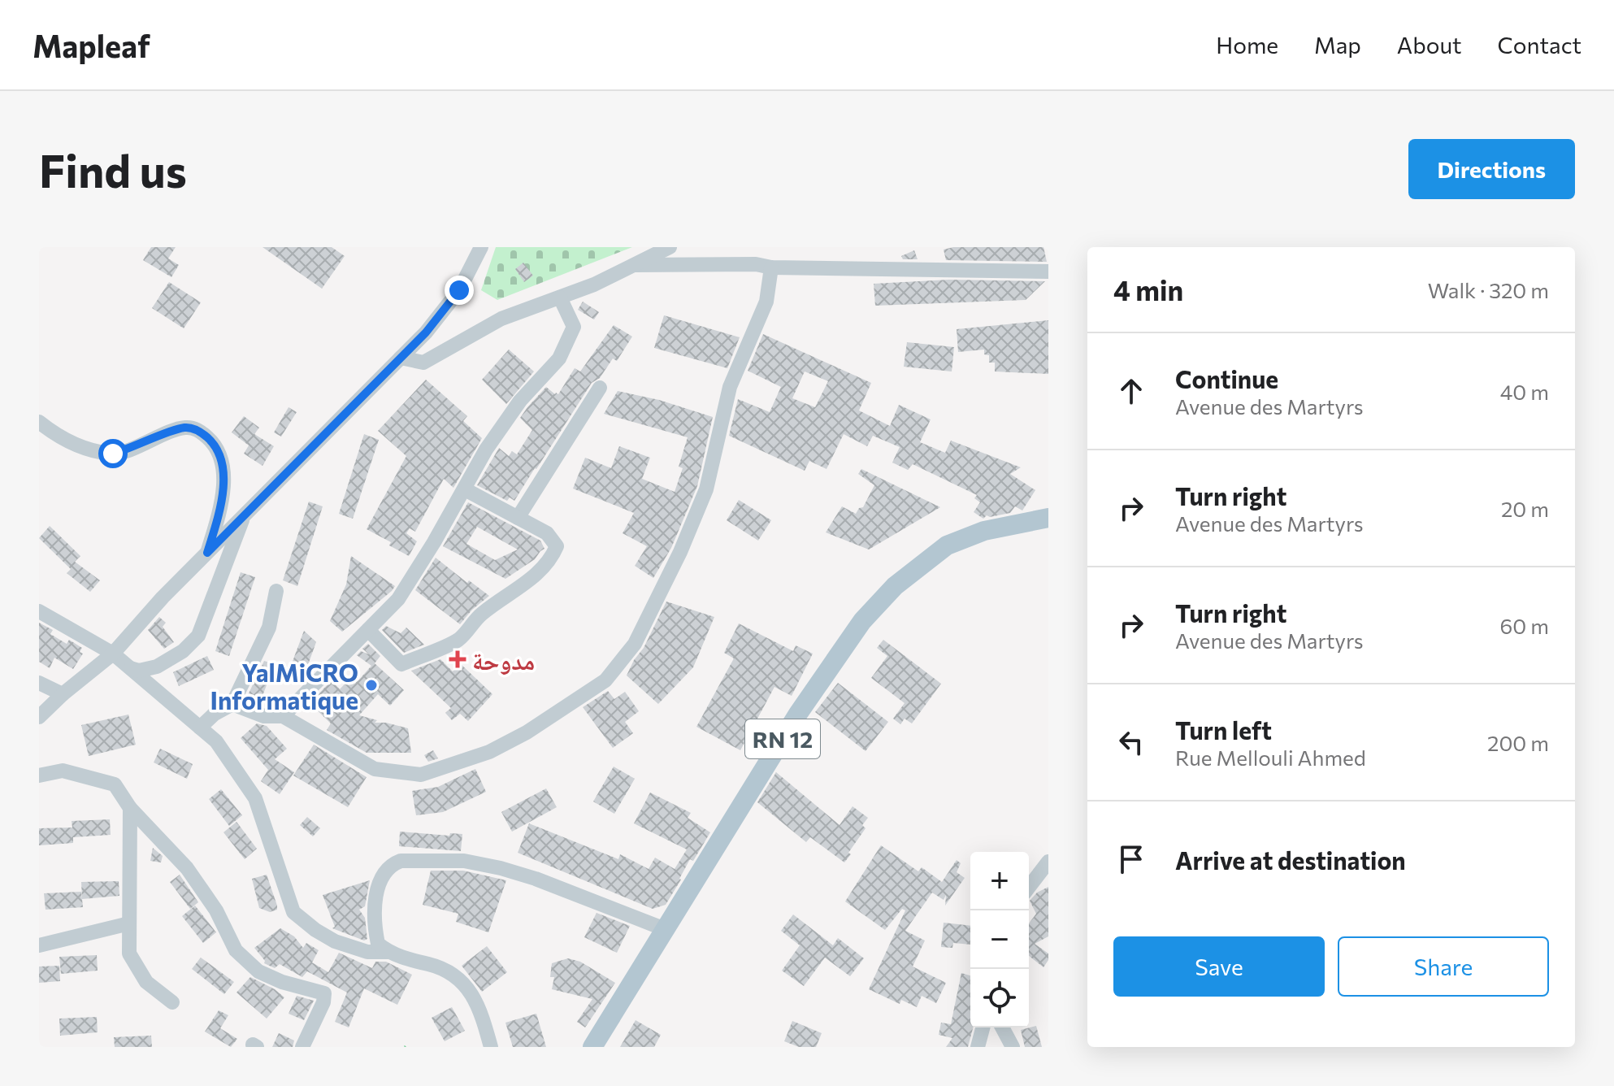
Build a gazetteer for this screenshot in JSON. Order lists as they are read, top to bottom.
{
  "streets": {
    "main road": ["RN 12"]
  },
  "places": {
    "health": ["مدوحة"],
    "other": ["YalMiCRO Informatique"]
  },
  "page": {
    "header": "Mapleaf",
    "nav": [
      "Home",
      "Map",
      "About",
      "Contact"
    ],
    "buttons": [
      "Directions",
      ["Save", "Share"]
    ],
    "title": "Find us",
    "heading": ["4 min", "Walk · 320 m"],
    "list": [
      ["Continue", "Avenue des Martyrs", "40 m"],
      ["Turn right", "Avenue des Martyrs", "20 m"],
      ["Turn right", "Avenue des Martyrs", "60 m"],
      ["Turn left", "Rue Mellouli Ahmed", "200 m"],
      "Arrive at destination"
    ],
    "map_buttons": ["+", "−"]
  }
}
